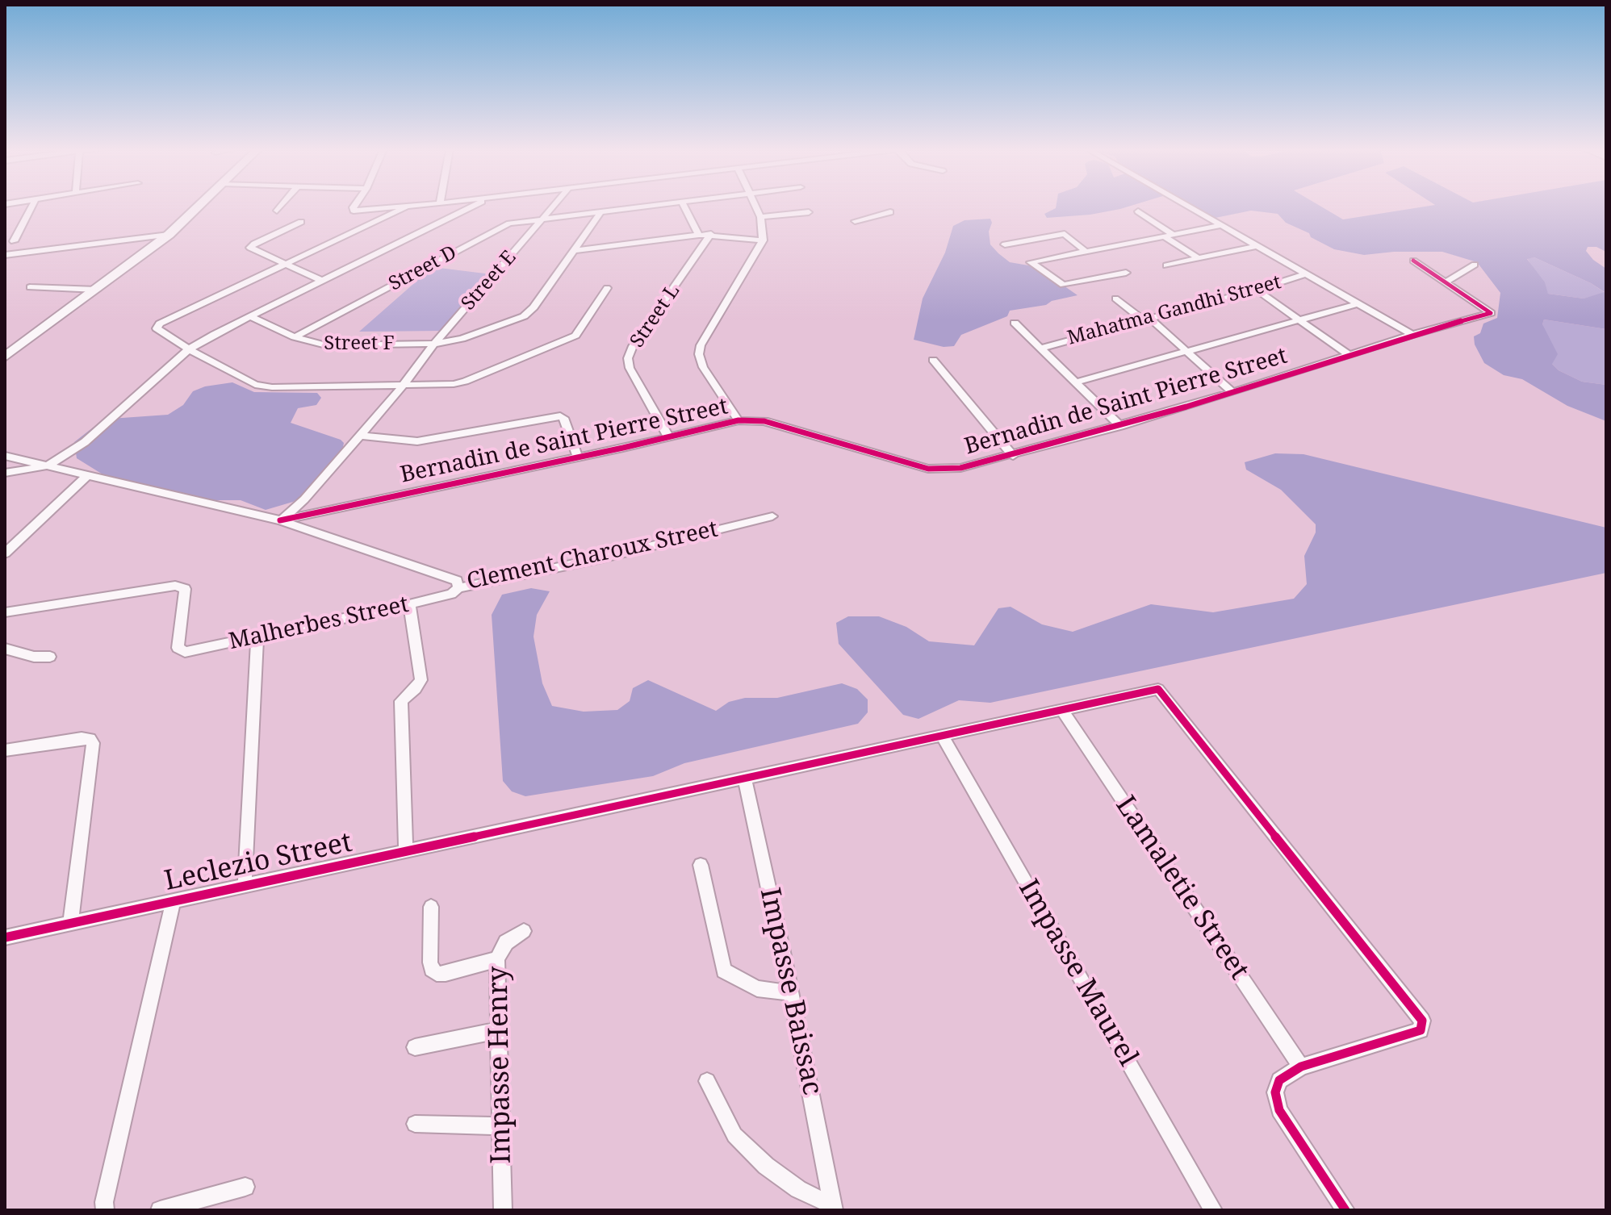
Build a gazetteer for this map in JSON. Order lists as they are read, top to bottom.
{
  "streets": {
    "street": [
      "Street D",
      "Street E",
      "Mahatma Gandhi Street",
      "Street L",
      "Street F",
      "Bernadin de Saint Pierre Street",
      "Clement Charoux Street",
      "Malherbes Street",
      "Leclezio Street",
      "Lamaletie Street",
      "Impasse Maurel",
      "Impasse Baissac",
      "Impasse Henry"
    ]
  },
  "crossings": [
    ["Street D", "Street E"],
    ["Street D", "Street F"],
    ["Street E", "Street F"],
    ["Street E", "Bernadin de Saint Pierre Street"],
    ["Street E", "Clement Charoux Street"],
    ["Street L", "Bernadin de Saint Pierre Street"],
    ["Bernadin de Saint Pierre Street", "Clement Charoux Street"],
    ["Clement Charoux Street", "Malherbes Street"],
    ["Leclezio Street", "Lamaletie Street"],
    ["Leclezio Street", "Impasse Maurel"],
    ["Leclezio Street", "Impasse Baissac"]
  ]
}
